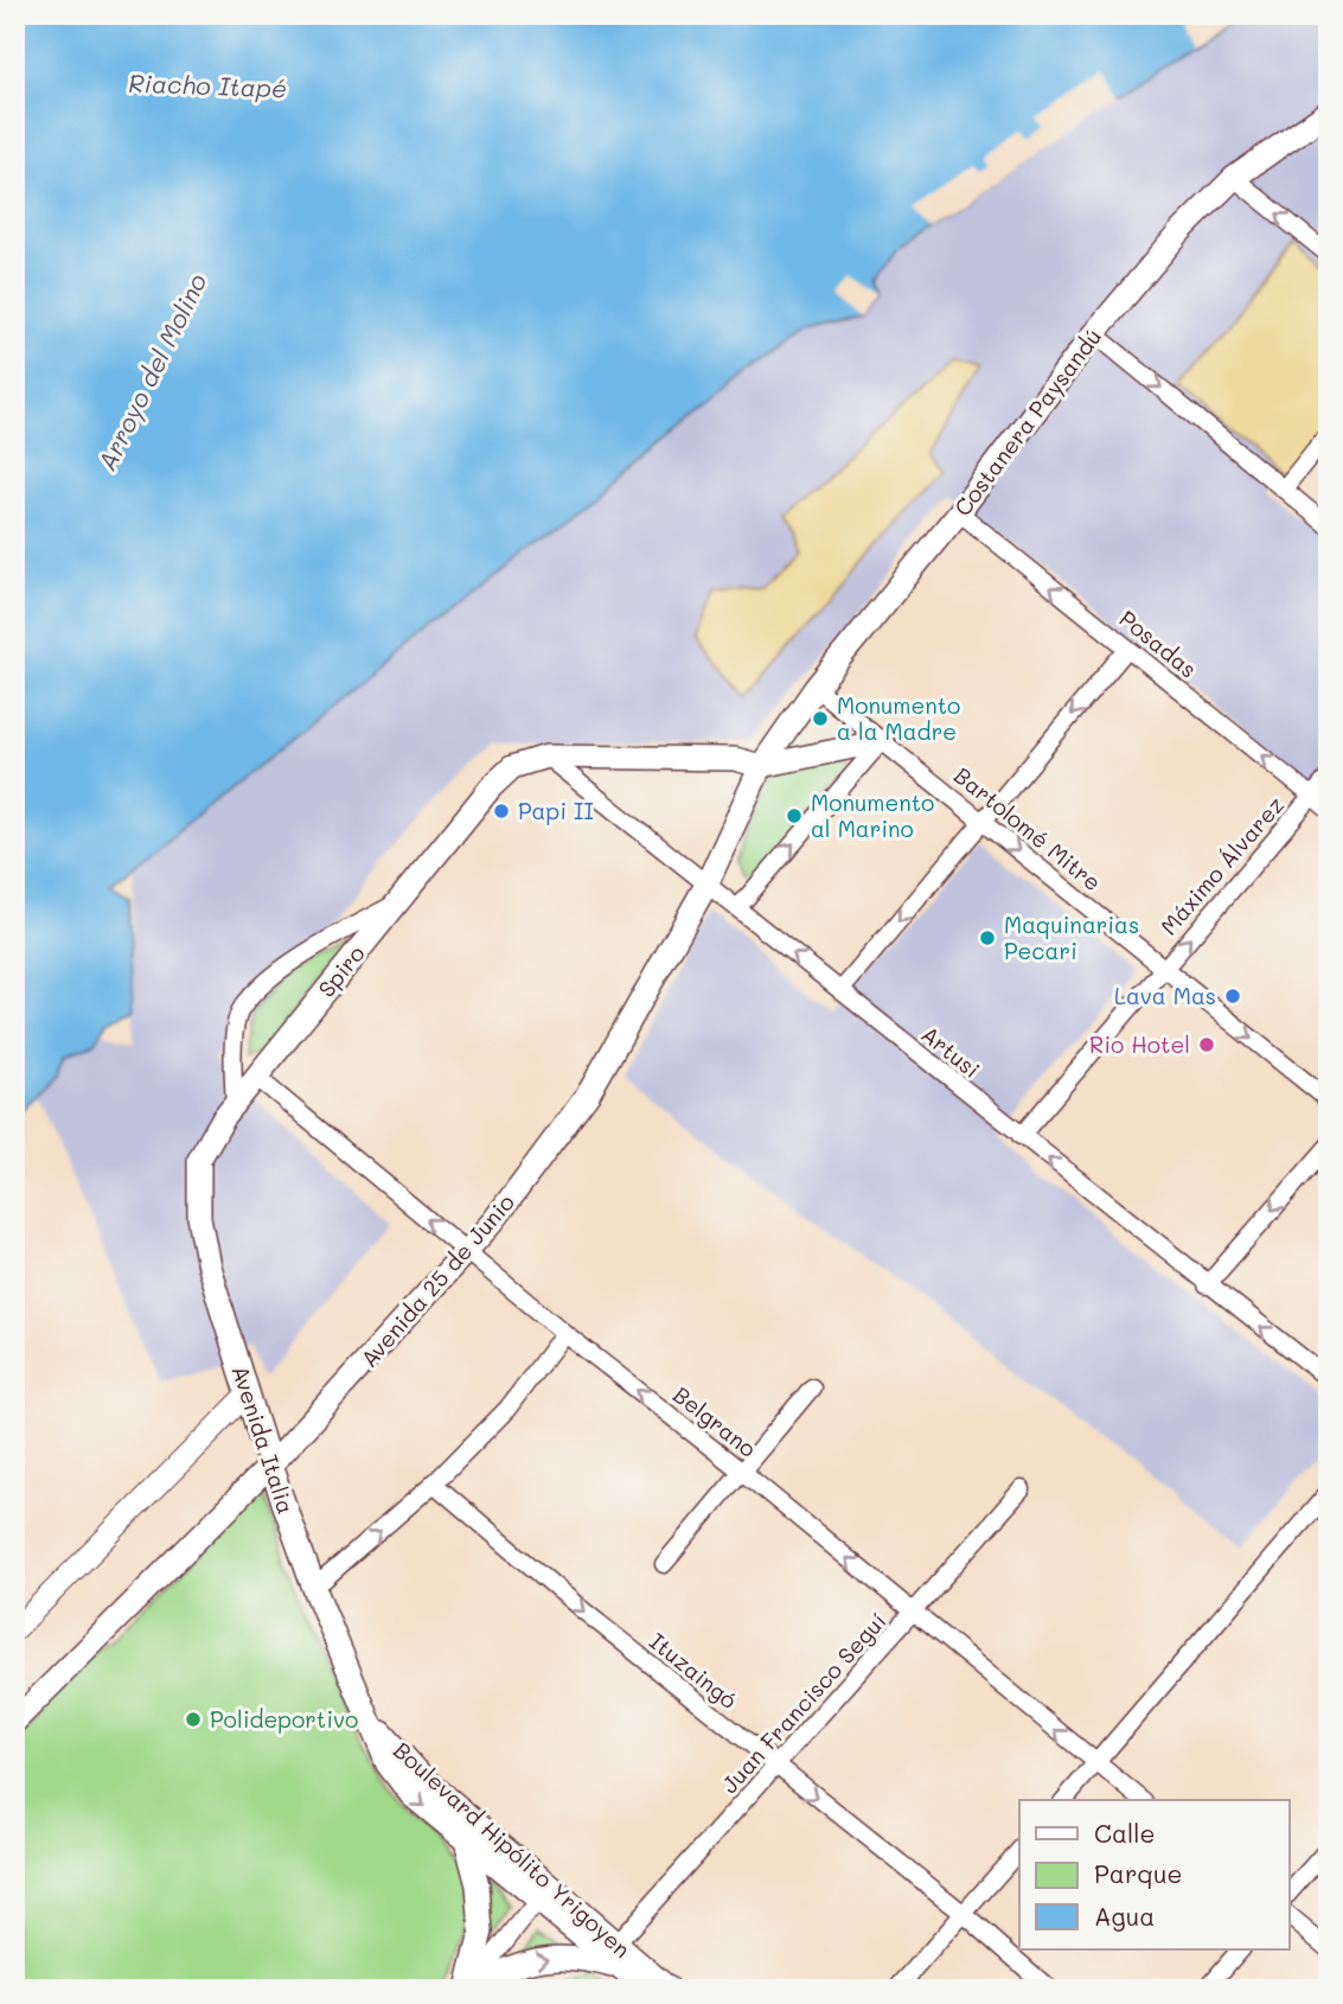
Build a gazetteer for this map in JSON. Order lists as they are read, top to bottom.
{
  "streets": {
    "main road": [
      "Costanera Paysandú",
      "Spiro",
      "Avenida 25 de Junio",
      "Avenida Italia",
      "Boulevard Hipólito Yrigoyen"
    ],
    "street": [
      "Posadas",
      "Bartolomé Mitre",
      "Máximo Álvarez",
      "Artusi",
      "Belgrano",
      "Ituzaingó",
      "Juan Francisco Seguí"
    ]
  },
  "crossings": [
    ["Costanera Paysandú", "Posadas"],
    ["Costanera Paysandú", "Bartolomé Mitre"],
    ["Costanera Paysandú", "Avenida 25 de Junio"],
    ["Posadas", "Máximo Álvarez"],
    ["Bartolomé Mitre", "Máximo Álvarez"],
    ["Máximo Álvarez", "Artusi"],
    ["Spiro", "Artusi"],
    ["Spiro", "Belgrano"],
    ["Spiro", "Avenida Italia"],
    ["Artusi", "Avenida 25 de Junio"],
    ["Avenida 25 de Junio", "Belgrano"],
    ["Avenida 25 de Junio", "Avenida Italia"],
    ["Belgrano", "Juan Francisco Seguí"],
    ["Avenida Italia", "Boulevard Hipólito Yrigoyen"],
    ["Ituzaingó", "Juan Francisco Seguí"],
    ["Juan Francisco Seguí", "Boulevard Hipólito Yrigoyen"]
  ],
  "one_way": [
    "Posadas",
    "Bartolomé Mitre",
    "Máximo Álvarez",
    "Artusi",
    "Belgrano",
    "Ituzaingó"
  ],
  "water": ["Riacho Itapé", "Arroyo del Molino"],
  "places": [
    "Monumento a la Madre",
    "Papi II",
    "Monumento al Marino",
    "Maquinarias Pecari",
    "Lava Mas",
    "Rio Hotel",
    "Polideportivo"
  ],
  "legend": ["Calle", "Parque", "Agua"]
}
